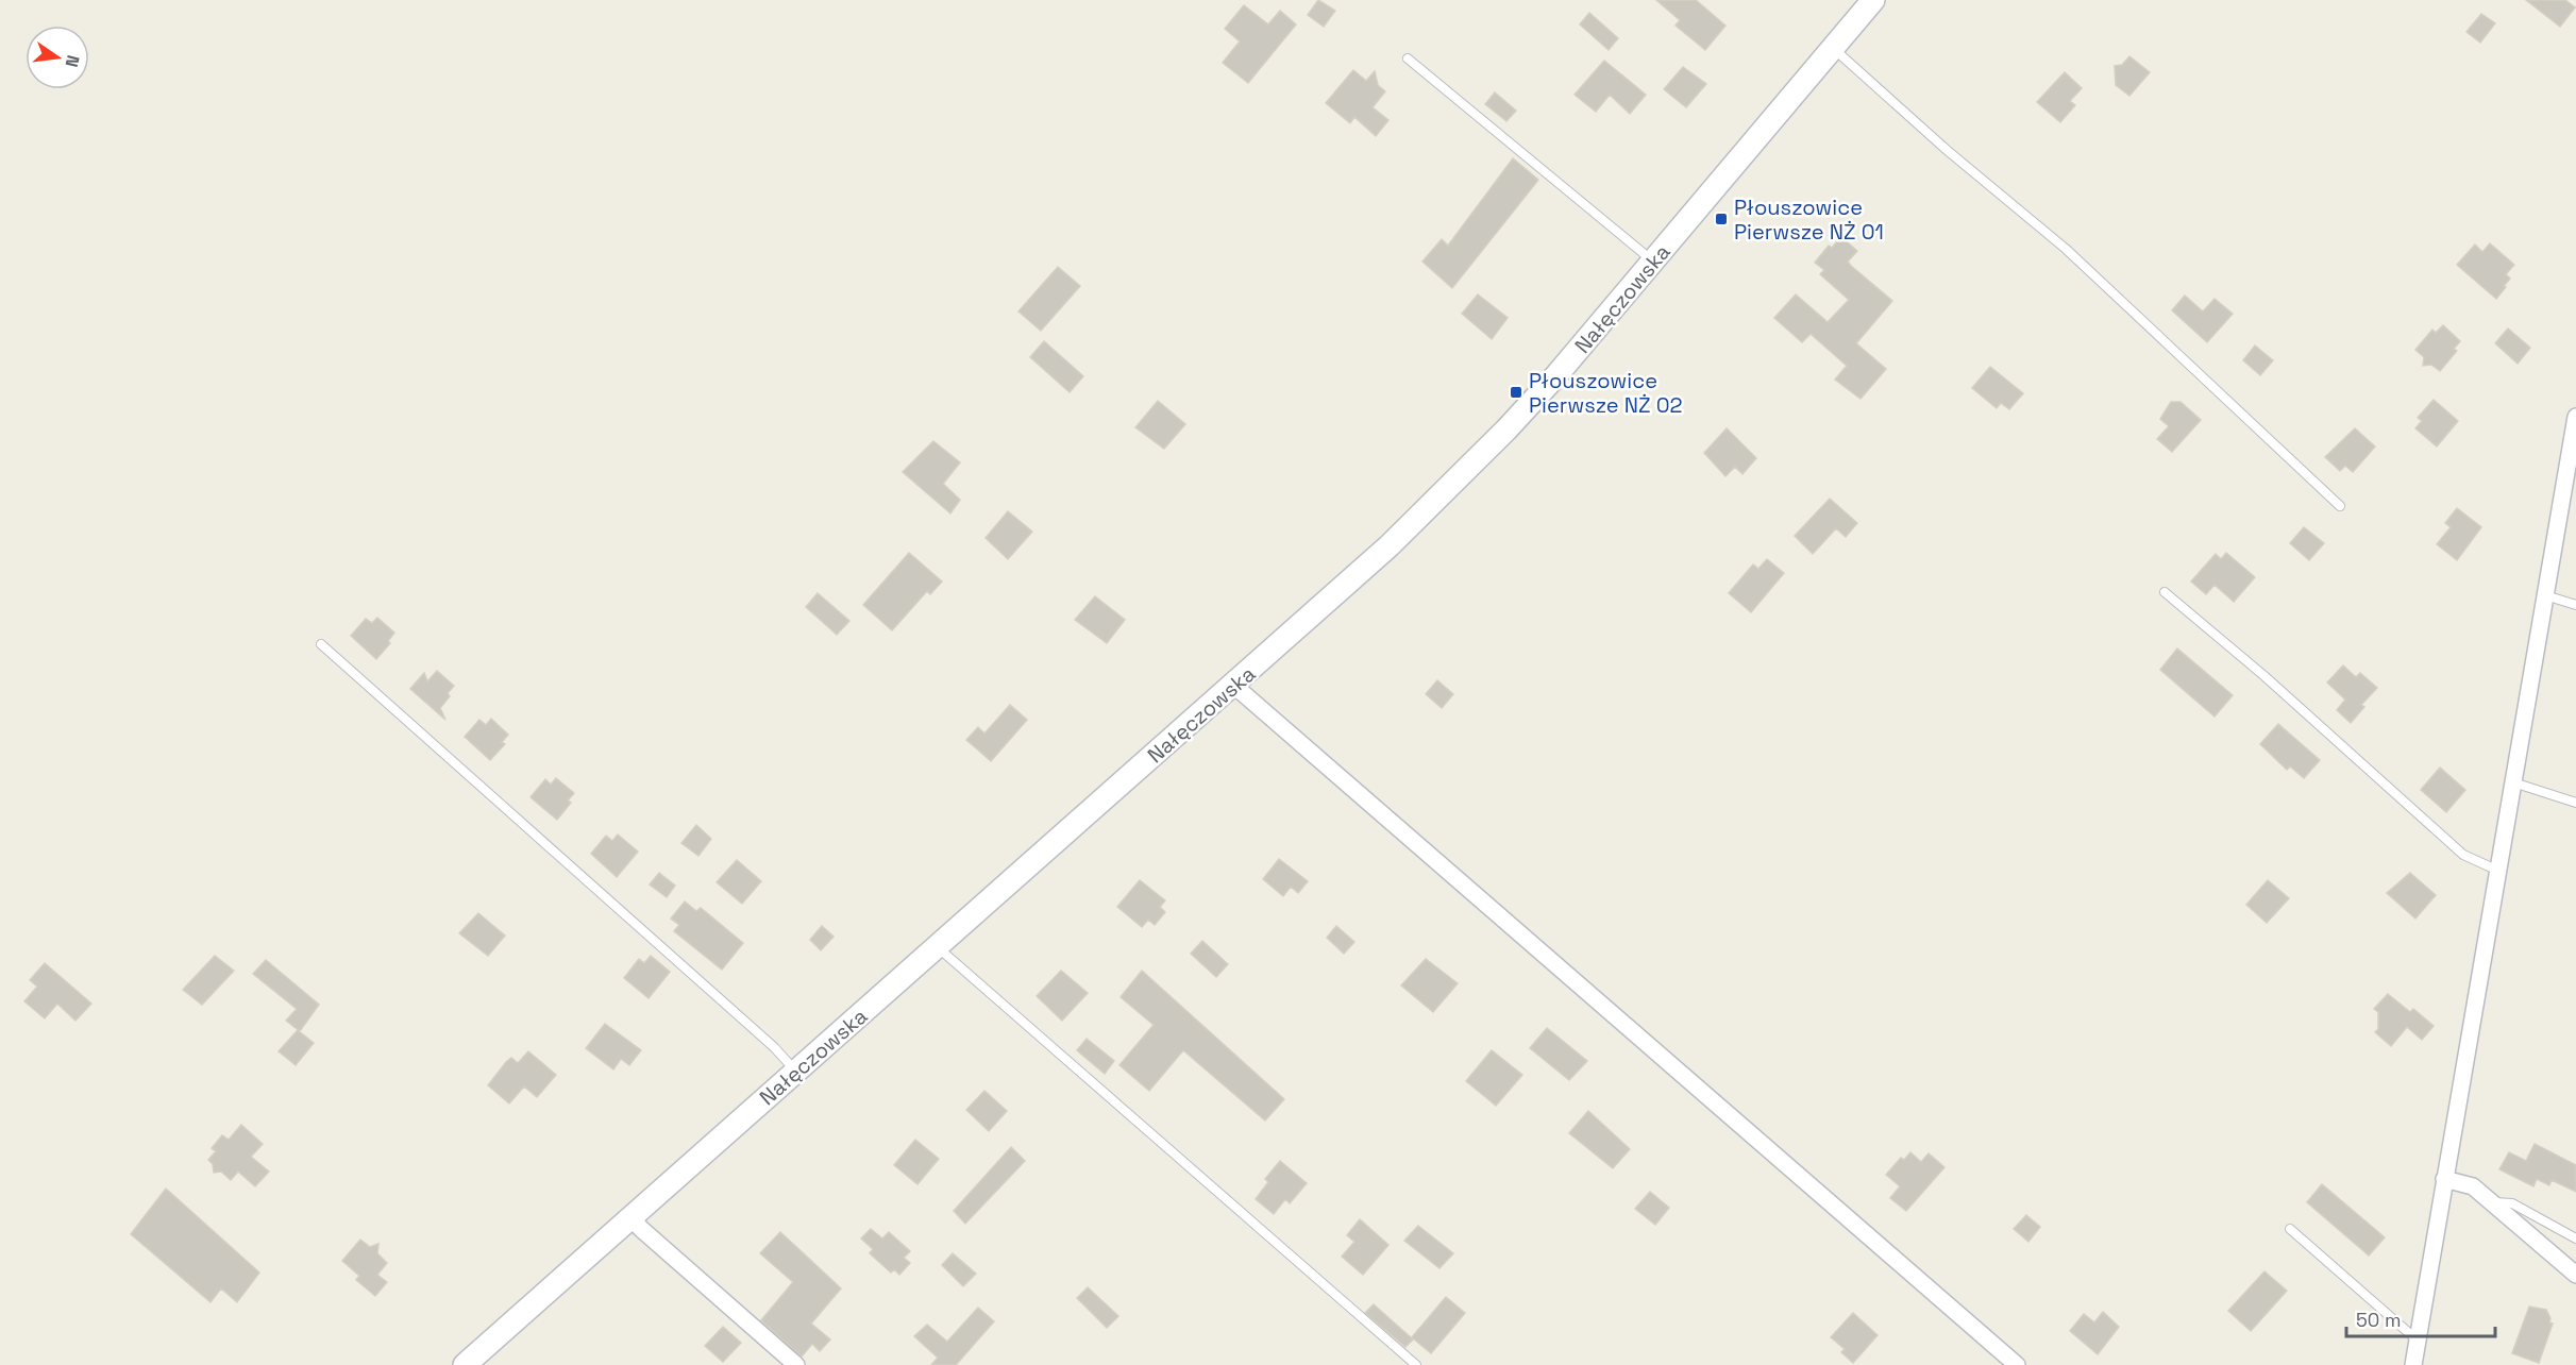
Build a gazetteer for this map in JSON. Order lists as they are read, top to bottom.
{
  "streets": {
    "main road": ["Nałęczowska"]
  },
  "places": {
    "transit": ["Płouszowice Pierwsze NŻ 01", "Płouszowice Pierwsze NŻ 02"]
  },
  "scale_bar": "50 m",
  "north": "right"
}
